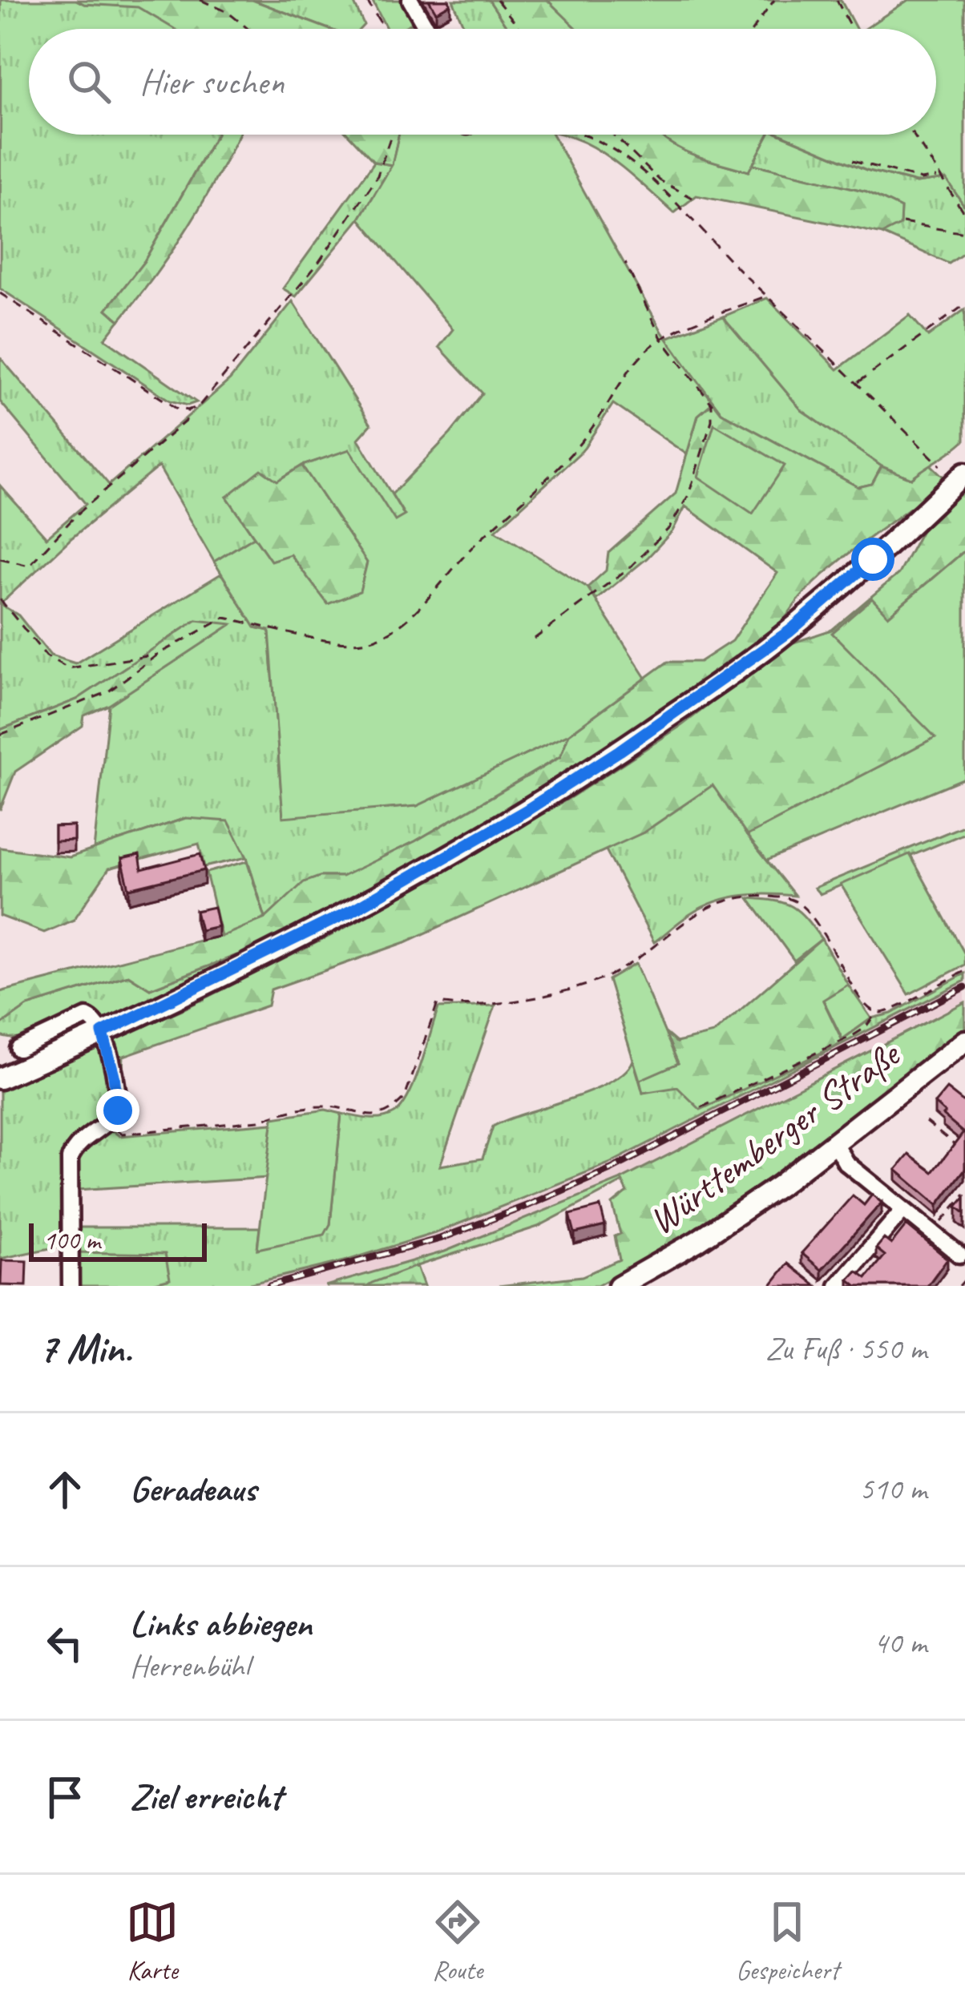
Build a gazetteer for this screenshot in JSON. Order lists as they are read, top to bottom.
{
  "streets": {
    "main road": ["Württemberger Straße"]
  },
  "scale_bar": "100 m",
  "page": {
    "search": "Hier suchen",
    "scale": "100 m",
    "heading": ["7 Min.", "Zu Fuß · 550 m"],
    "list": [
      ["Geradeaus", "510 m"],
      ["Links abbiegen", "Herrenbühl", "40 m"],
      "Ziel erreicht"
    ],
    "nav": ["Karte", "Route", "Gespeichert"]
  }
}
